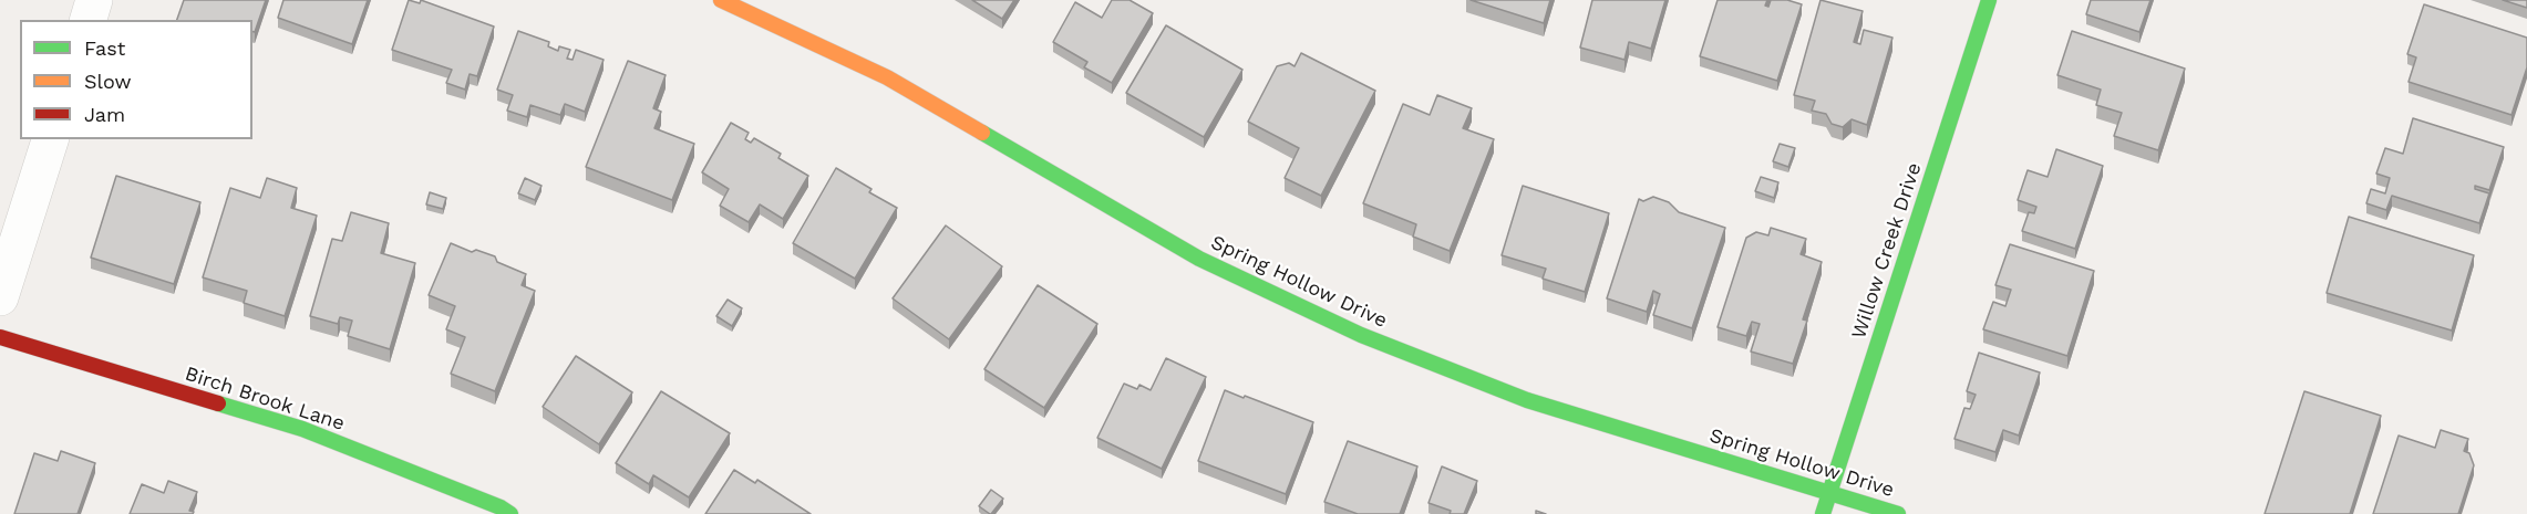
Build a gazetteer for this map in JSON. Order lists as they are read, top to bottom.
{
  "streets": {
    "street": ["Willow Creek Drive", "Spring Hollow Drive", "Birch Brook Lane"]
  },
  "crossings": [
    ["Willow Creek Drive", "Spring Hollow Drive"]
  ],
  "legend": ["Fast", "Slow", "Jam"]
}
